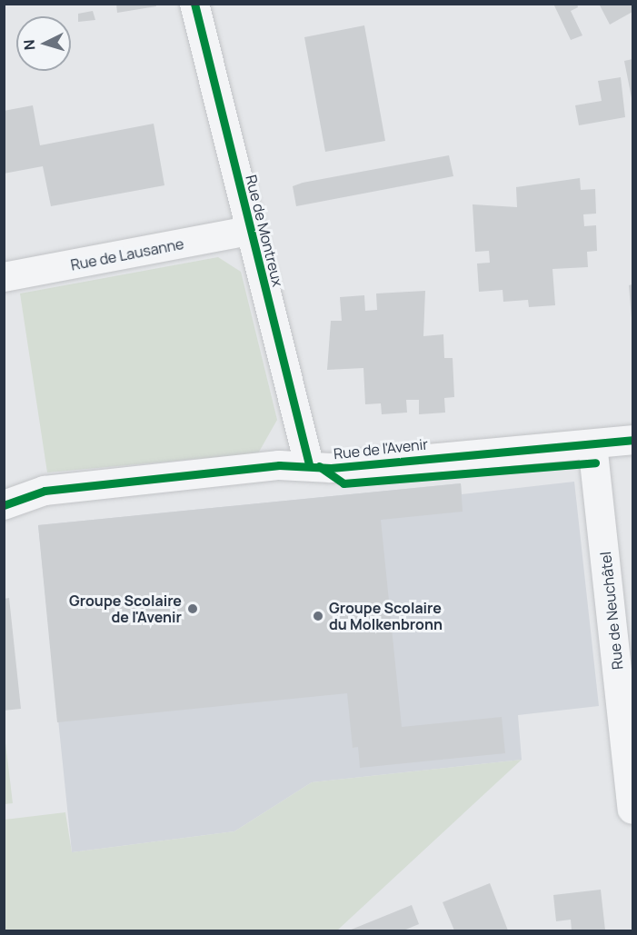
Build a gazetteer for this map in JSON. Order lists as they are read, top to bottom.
{
  "streets": {
    "street": [
      "Rue de Montreux",
      "Rue de Lausanne",
      "Rue de l'Avenir",
      "Rue de Neuchâtel"
    ]
  },
  "crossings": [
    ["Rue de Montreux", "Rue de Lausanne"],
    ["Rue de Montreux", "Rue de l'Avenir"],
    ["Rue de l'Avenir", "Rue de Neuchâtel"]
  ],
  "places": ["Groupe Scolaire de l'Avenir", "Groupe Scolaire du Molkenbronn"],
  "north": "left"
}
